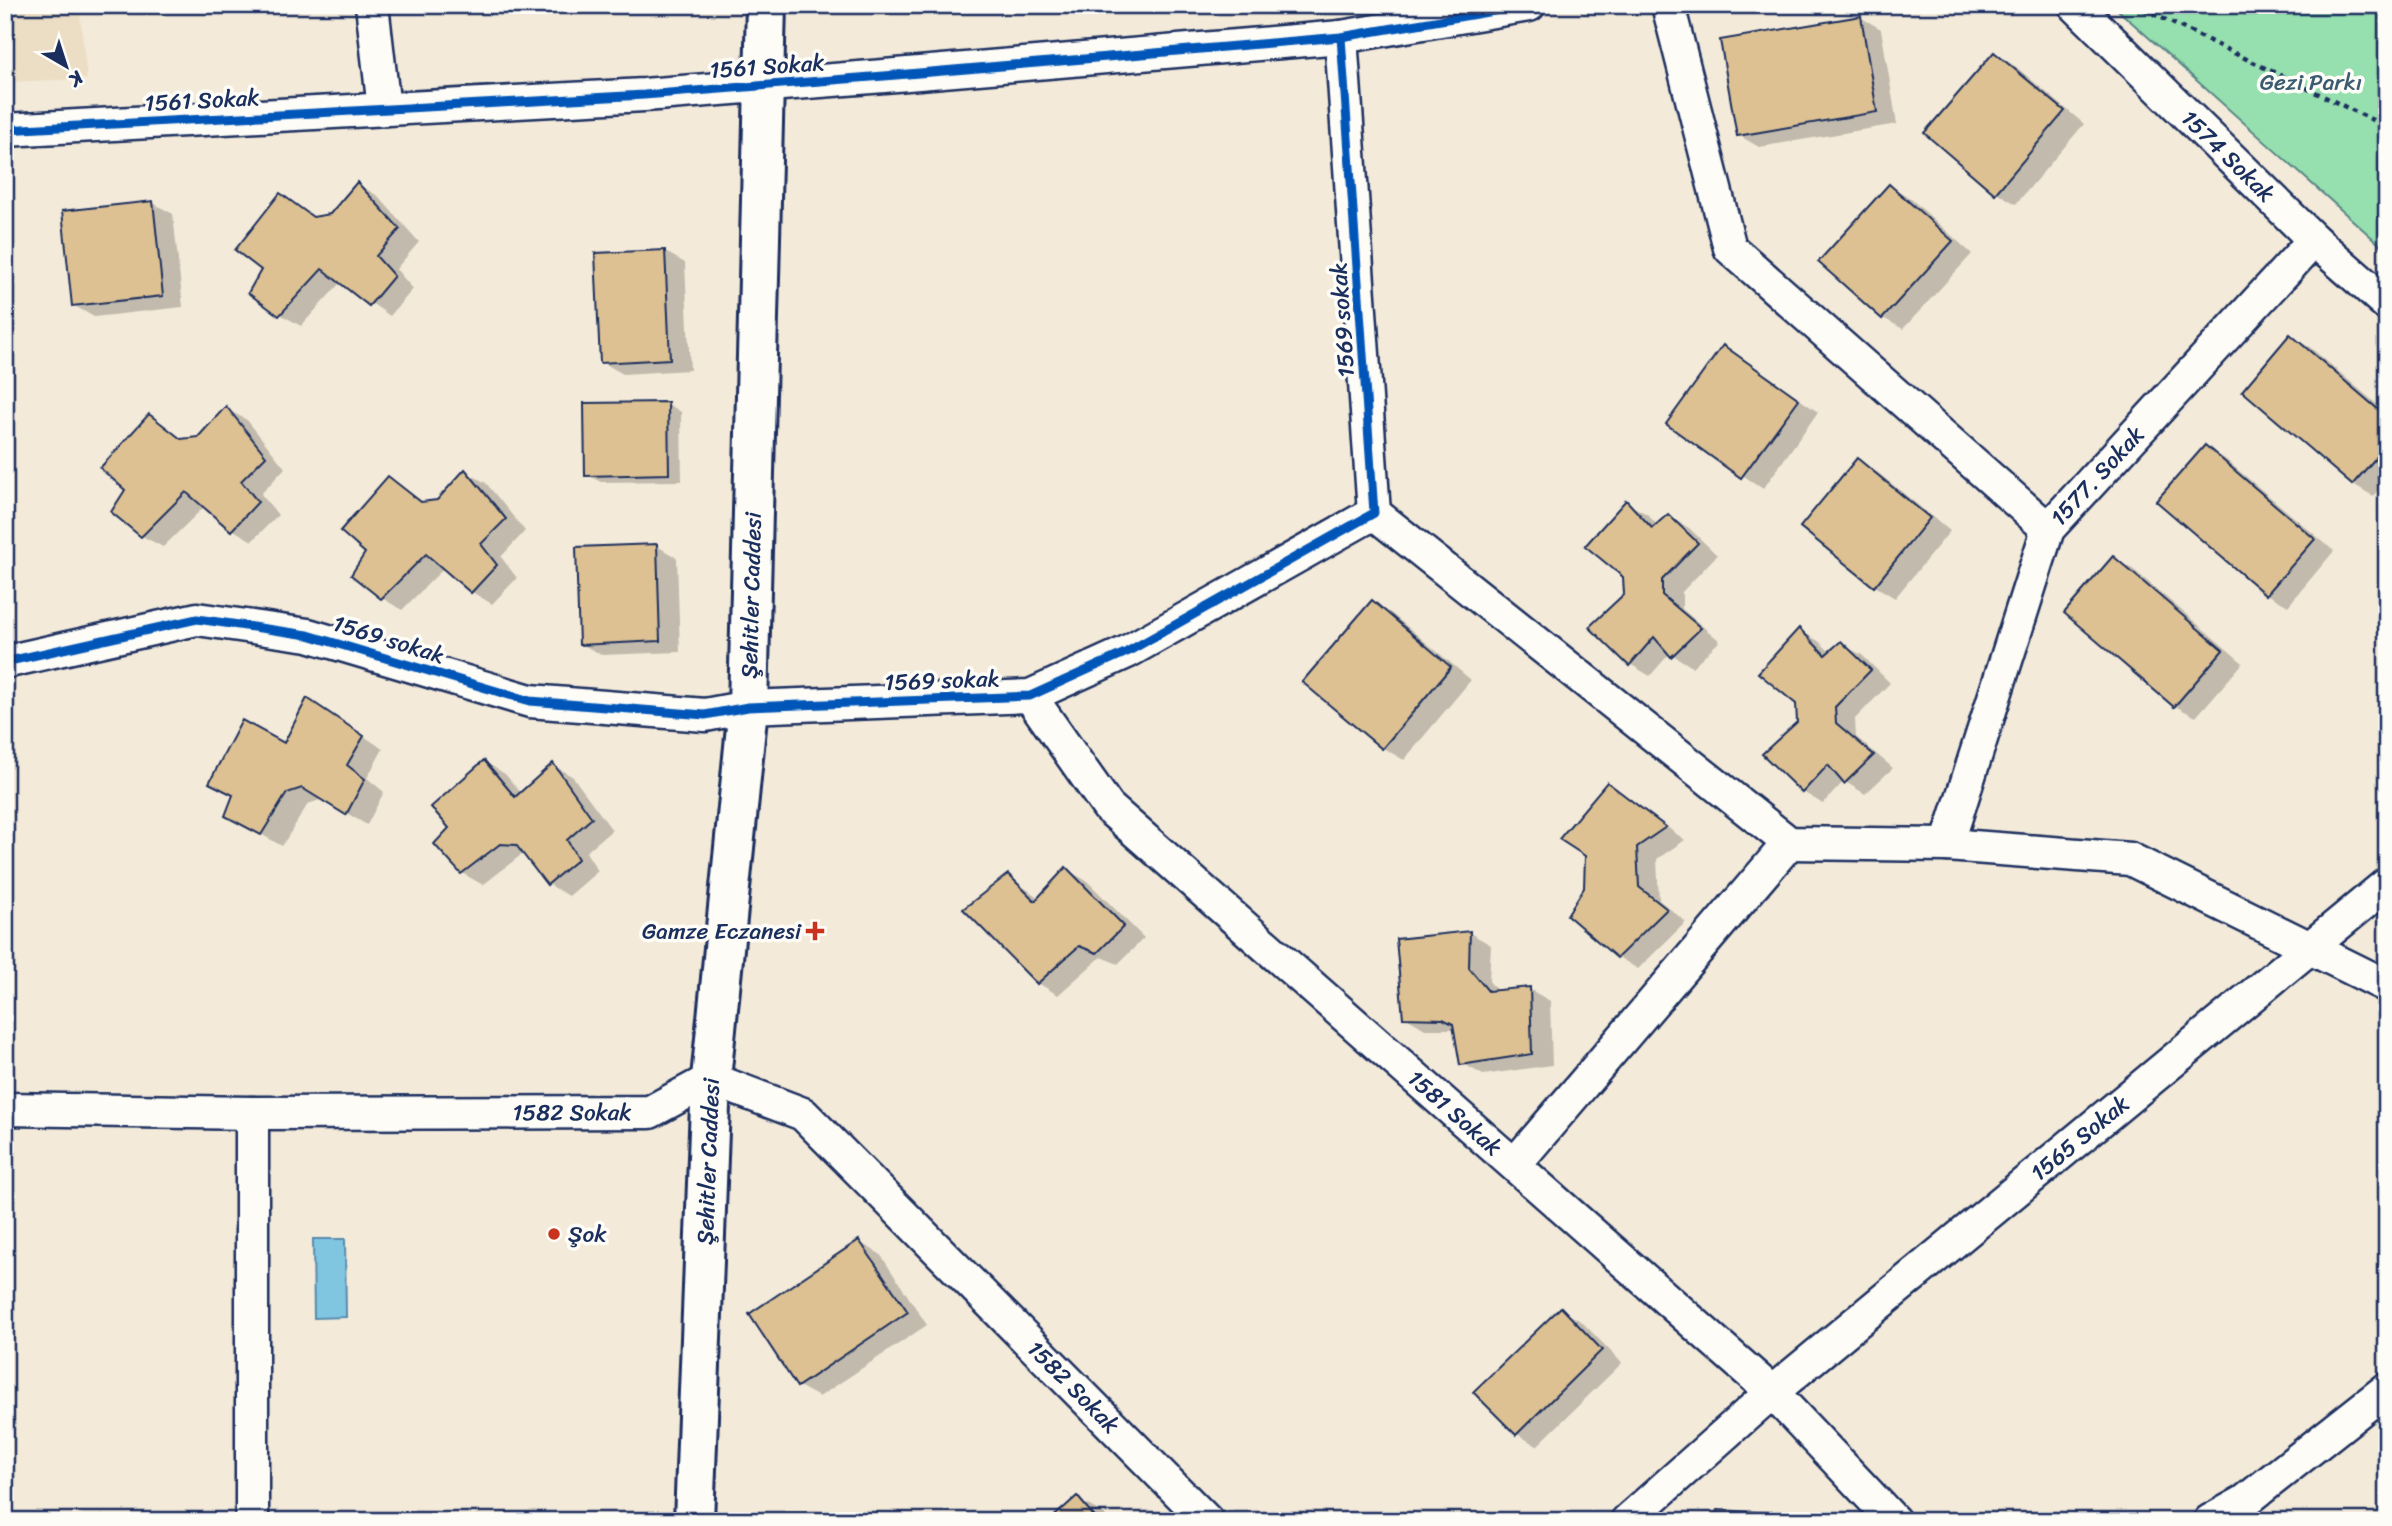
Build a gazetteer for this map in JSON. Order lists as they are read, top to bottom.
{
  "streets": {
    "street": [
      "1561 Sokak",
      "1574 Sokak",
      "1569 sokak",
      "1577. Sokak",
      "Şehitler Caddesi",
      "1582 Sokak",
      "1581 Sokak",
      "1565 Sokak"
    ]
  },
  "crossings": [
    ["1561 Sokak", "1569 sokak"],
    ["1561 Sokak", "Şehitler Caddesi"],
    ["1574 Sokak", "1577. Sokak"],
    ["1569 sokak", "Şehitler Caddesi"],
    ["1569 sokak", "1581 Sokak"],
    ["Şehitler Caddesi", "1582 Sokak"],
    ["1581 Sokak", "1565 Sokak"]
  ],
  "parks": ["Gezi Parkı"],
  "places": {
    "health": ["Gamze Eczanesi"],
    "other": ["Şok"]
  },
  "north": "bottom right"
}
